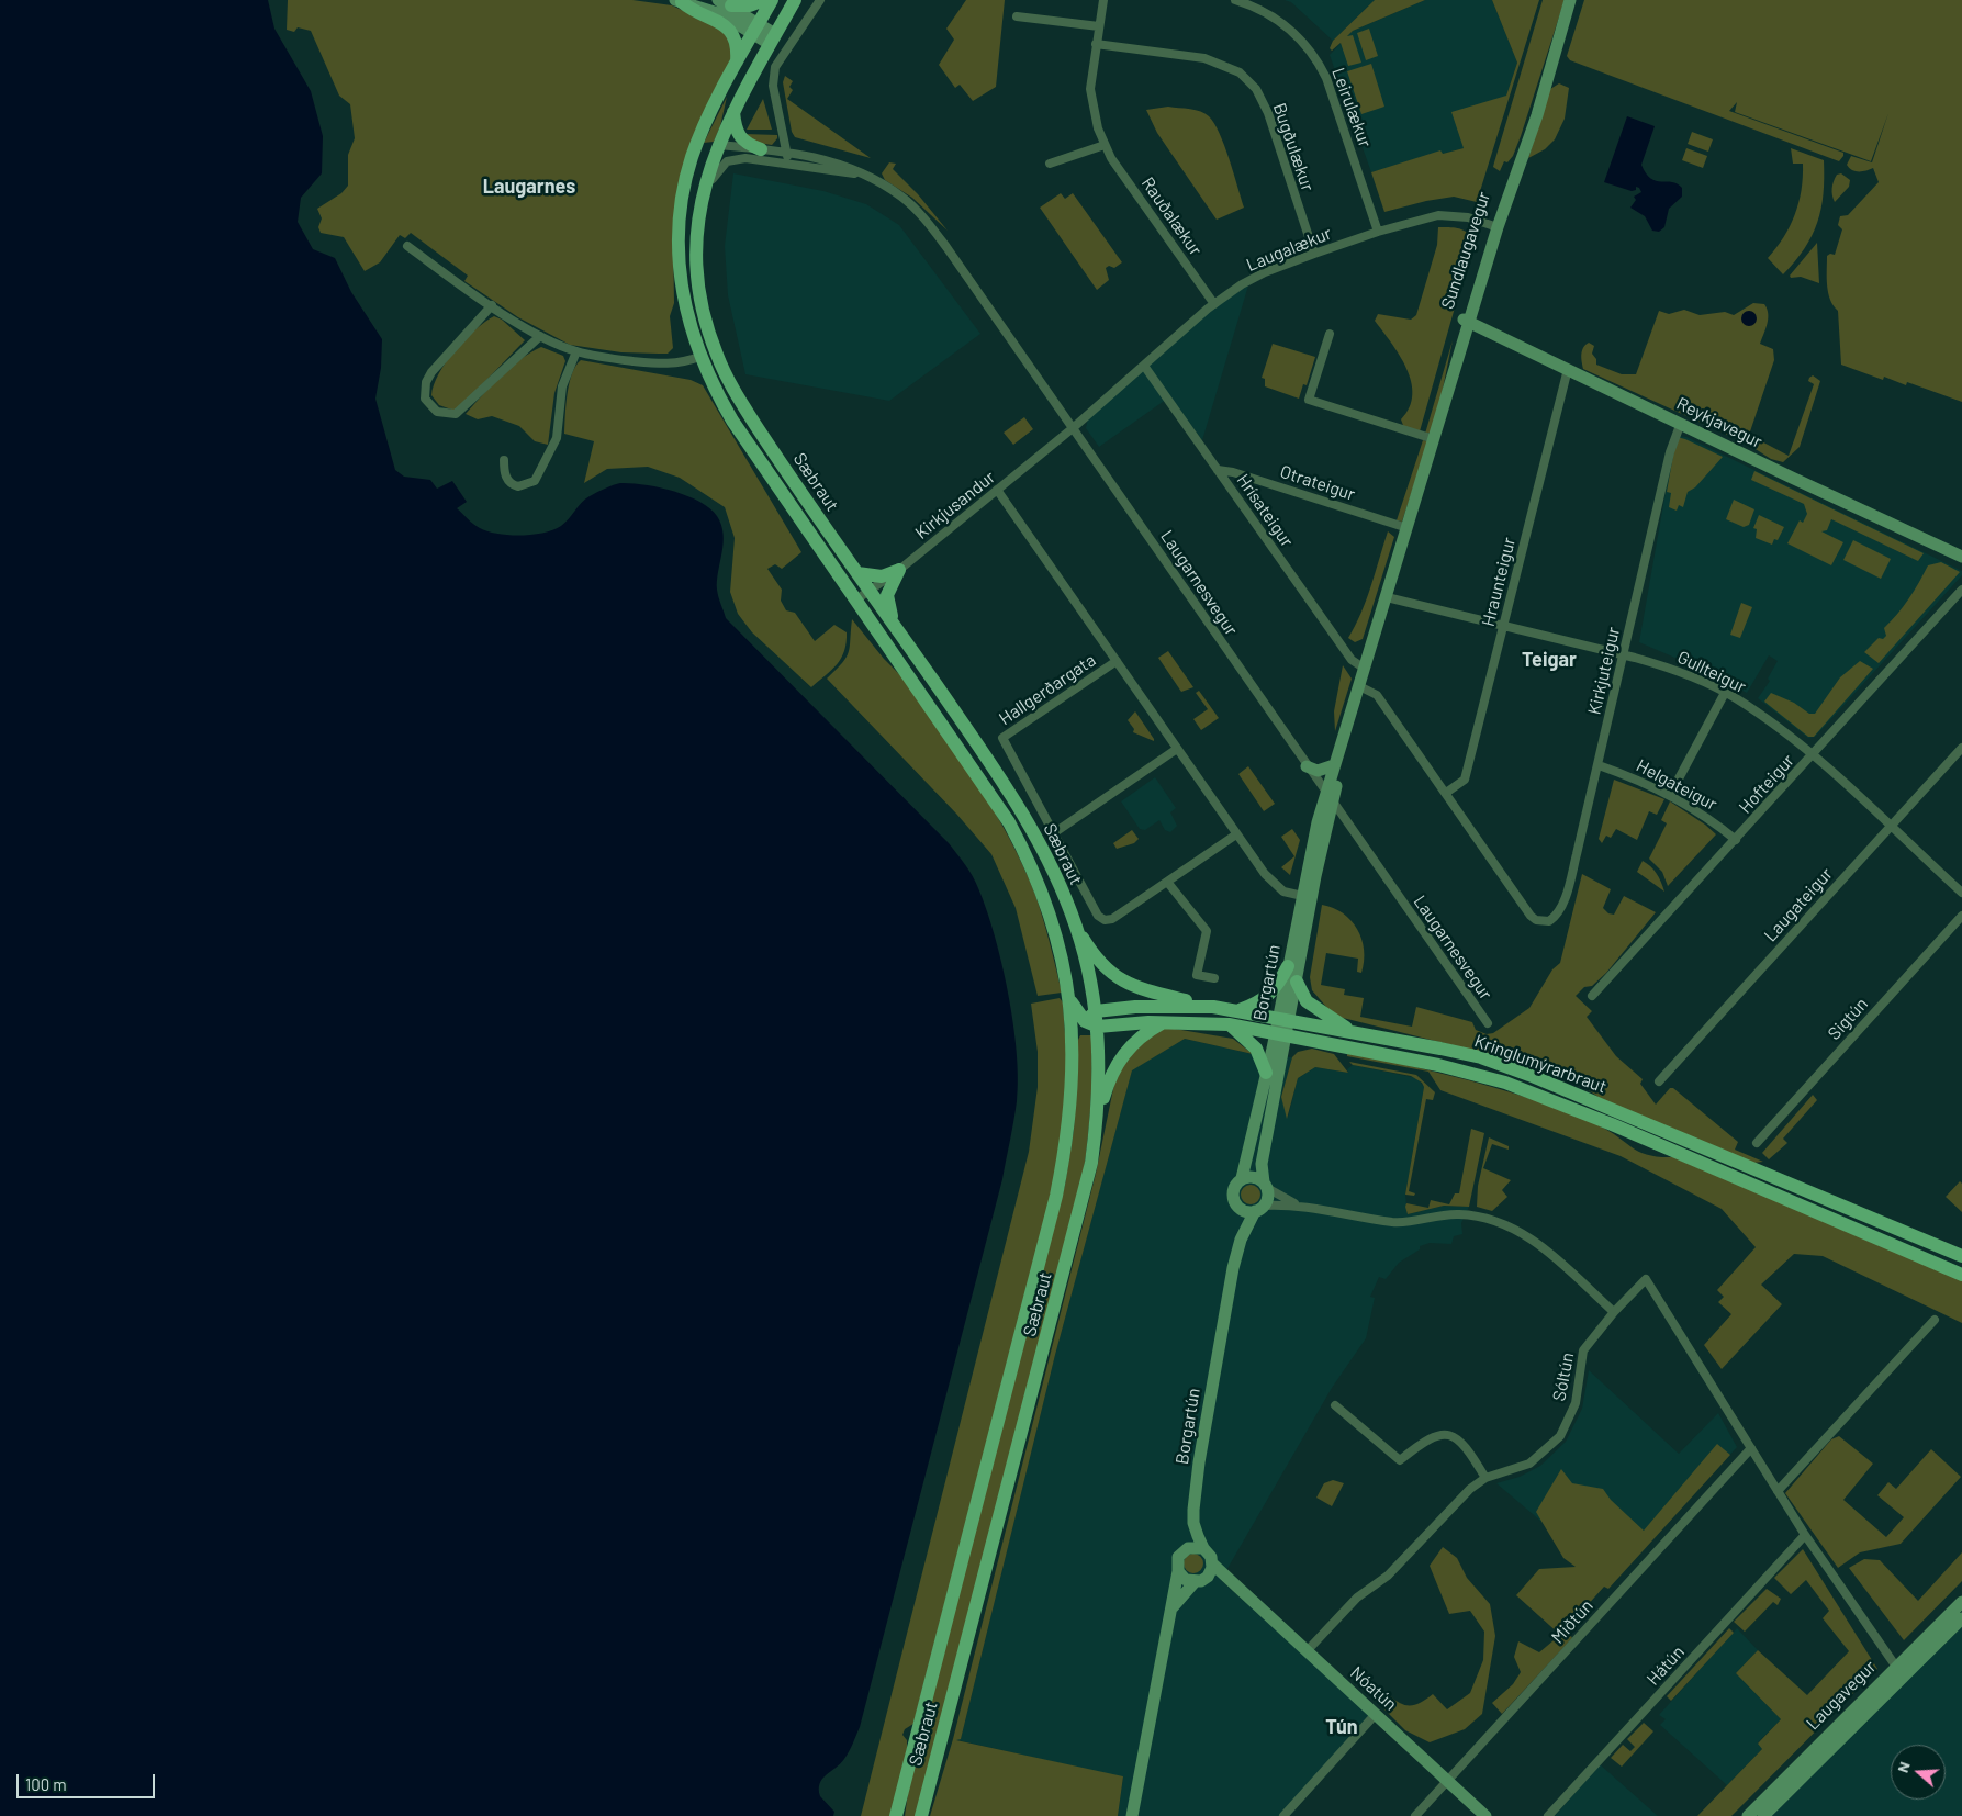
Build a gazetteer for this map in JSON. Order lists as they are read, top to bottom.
{
  "streets": {
    "main road": ["Sæbraut", "Kringlumýrarbraut"],
    "street": [
      "Leirulækur",
      "Bugðulækur",
      "Rauðalækur",
      "Laugalækur",
      "Sundlaugavegur",
      "Reykjavegur",
      "Otrateigur",
      "Kirkjusandur",
      "Hrísateigur",
      "Hraunteigur",
      "Laugarnesvegur",
      "Kirkjuteigur",
      "Gullteigur",
      "Hallgerðargata",
      "Hofteigur",
      "Helgateigur",
      "Laugateigur",
      "Borgartún",
      "Sigtún",
      "Sóltún",
      "Miðtún",
      "Hátún",
      "Nóatún",
      "Laugavegur"
    ]
  },
  "crossings": [
    ["Leirulækur", "Laugalækur"],
    ["Bugðulækur", "Rauðalækur"],
    ["Bugðulækur", "Laugalækur"],
    ["Rauðalækur", "Laugalækur"],
    ["Laugalækur", "Sundlaugavegur"],
    ["Laugalækur", "Kirkjusandur"],
    ["Laugalækur", "Hrísateigur"],
    ["Laugalækur", "Laugarnesvegur"],
    ["Sundlaugavegur", "Reykjavegur"],
    ["Sundlaugavegur", "Otrateigur"],
    ["Sundlaugavegur", "Hrísateigur"],
    ["Sundlaugavegur", "Laugarnesvegur"],
    ["Sundlaugavegur", "Gullteigur"],
    ["Sundlaugavegur", "Borgartún"],
    ["Reykjavegur", "Hraunteigur"],
    ["Reykjavegur", "Kirkjuteigur"],
    ["Sæbraut", "Kirkjusandur"],
    ["Sæbraut", "Laugarnesvegur"],
    ["Sæbraut", "Kringlumýrarbraut"],
    ["Otrateigur", "Hrísateigur"],
    ["Kirkjusandur", "Laugarnesvegur"],
    ["Kirkjusandur", "Hallgerðargata"],
    ["Hraunteigur", "Kirkjuteigur"],
    ["Hraunteigur", "Gullteigur"],
    ["Laugarnesvegur", "Borgartún"],
    ["Kirkjuteigur", "Gullteigur"],
    ["Kirkjuteigur", "Helgateigur"],
    ["Gullteigur", "Hofteigur"],
    ["Gullteigur", "Laugateigur"],
    ["Hallgerðargata", "Borgartún"],
    ["Hofteigur", "Helgateigur"],
    ["Borgartún", "Kringlumýrarbraut"],
    ["Borgartún", "Nóatún"],
    ["Sóltún", "Nóatún"],
    ["Miðtún", "Nóatún"]
  ],
  "districts": ["Laugarnes", "Teigar", "Tún"],
  "scale_bar": "100 m",
  "north": "left"
}
